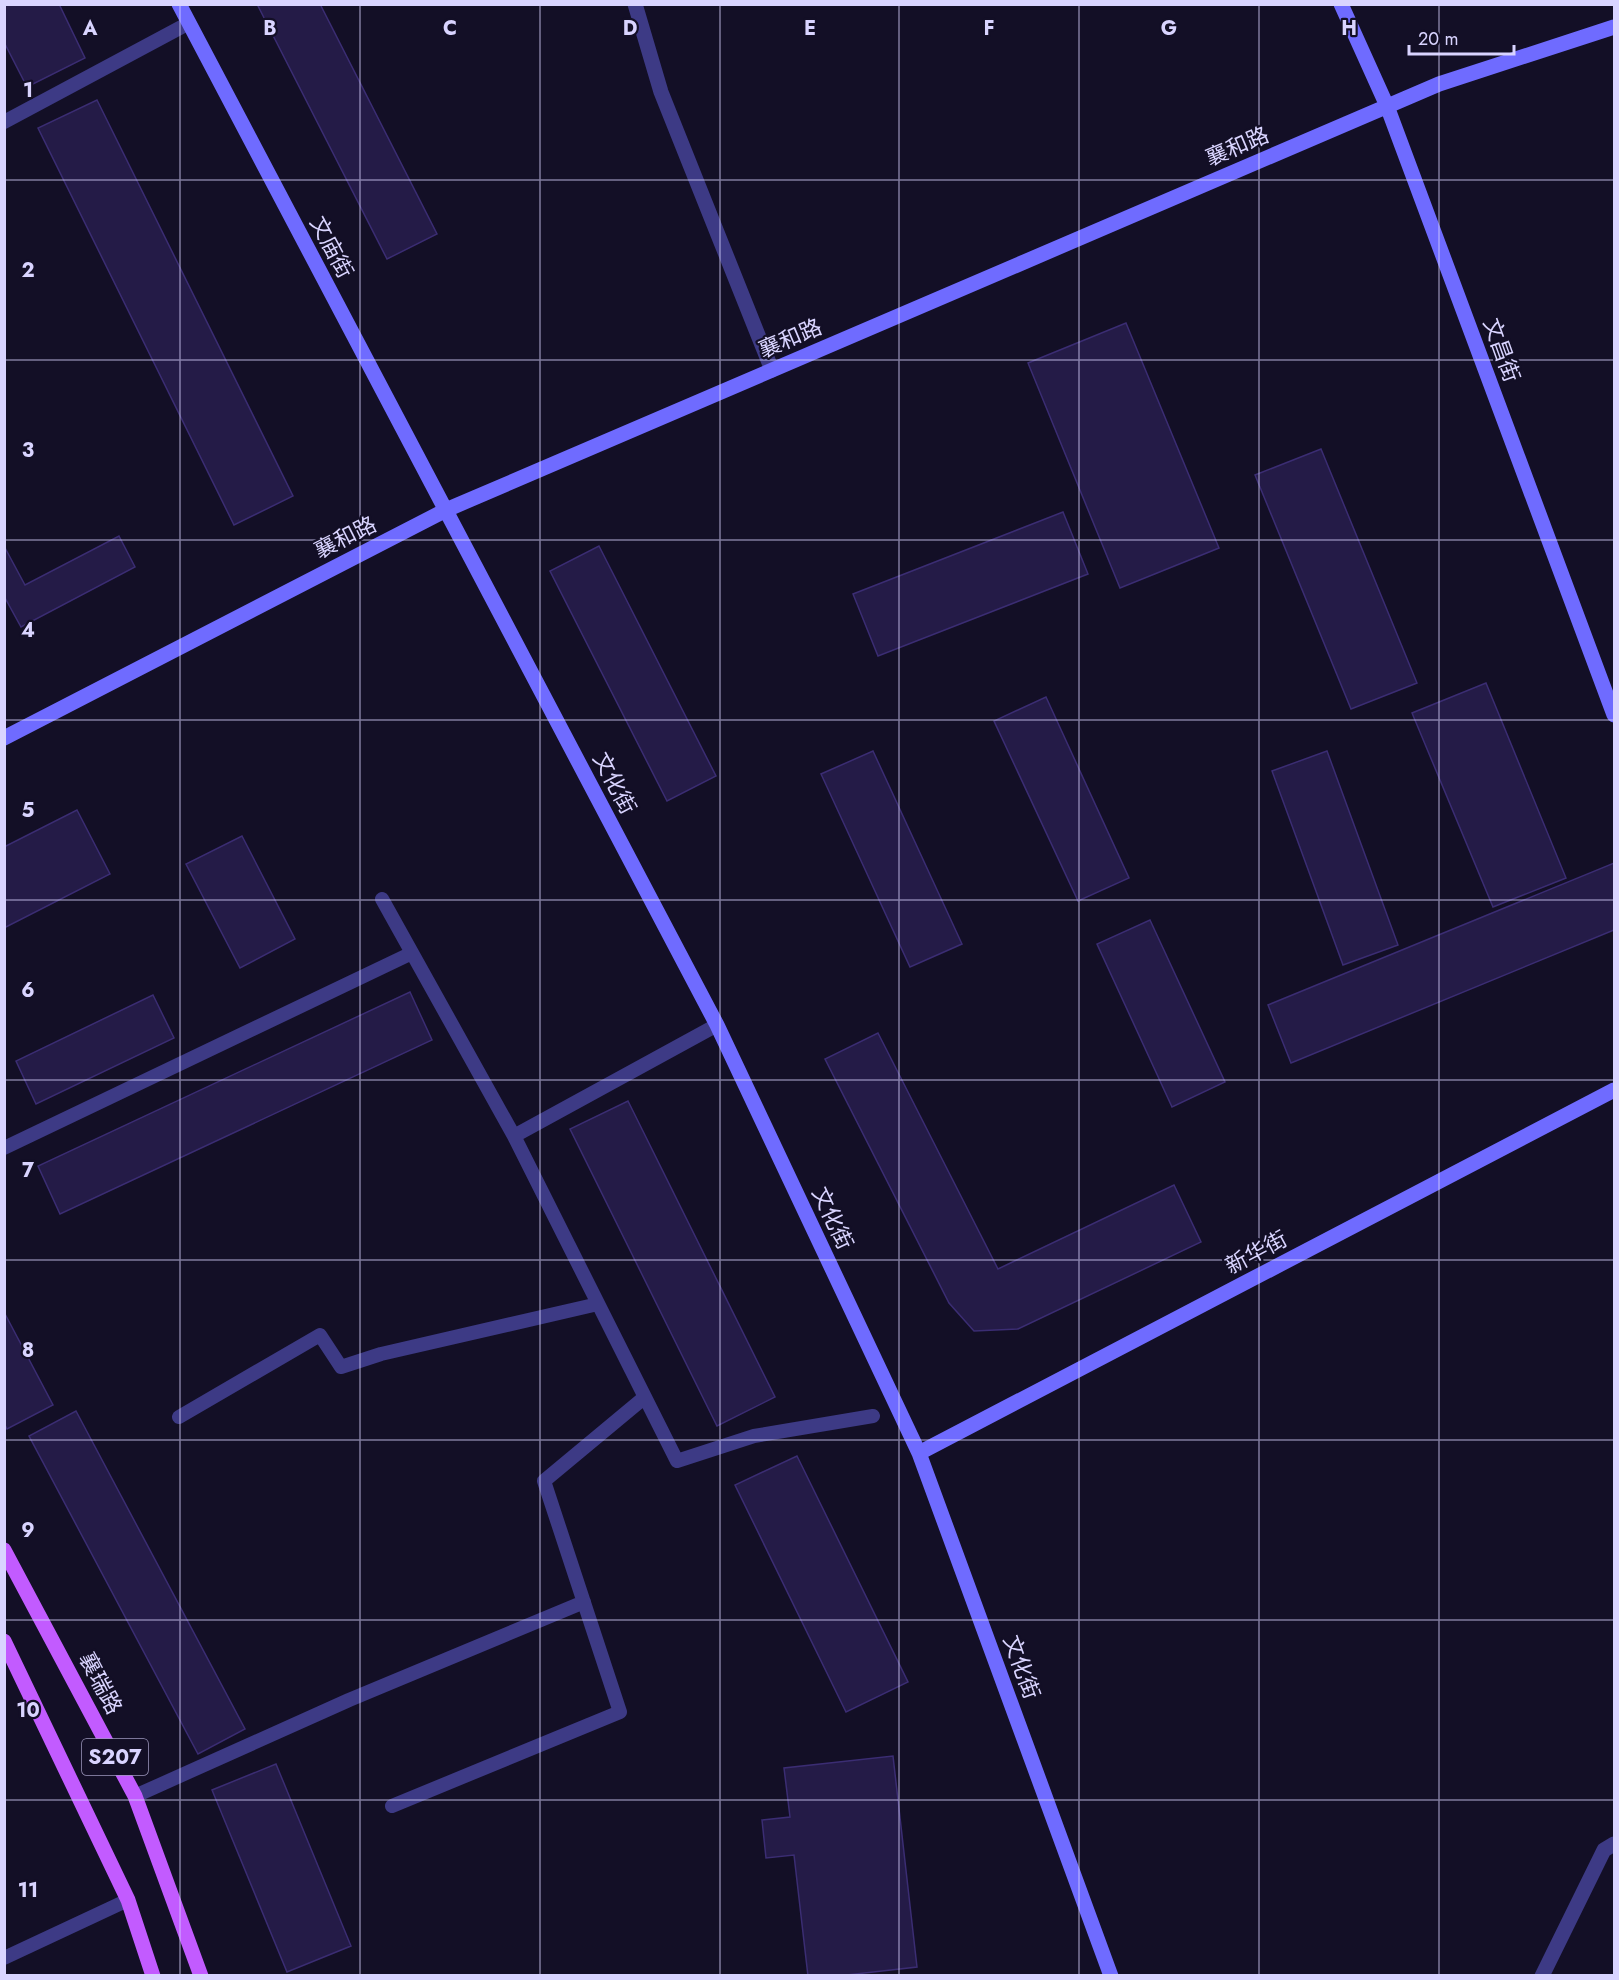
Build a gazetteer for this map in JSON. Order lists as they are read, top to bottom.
{
  "streets": {
    "main road": [
      "襄和路",
      "文庙街",
      "文昌街",
      "文化街",
      "新华街",
      "襄瑞路",
      "S207"
    ]
  },
  "crossings": [
    ["襄和路", "文庙街"],
    ["襄和路", "文昌街"],
    ["襄和路", "文化街"],
    ["文庙街", "文化街"],
    ["文化街", "新华街"]
  ],
  "scale_bar": "20 m",
  "grid": {
    "columns": [
      "A",
      "B",
      "C",
      "D",
      "E",
      "F",
      "G",
      "H"
    ],
    "rows": [
      "1",
      "2",
      "3",
      "4",
      "5",
      "6",
      "7",
      "8",
      "9",
      "10",
      "11"
    ]
  }
}
